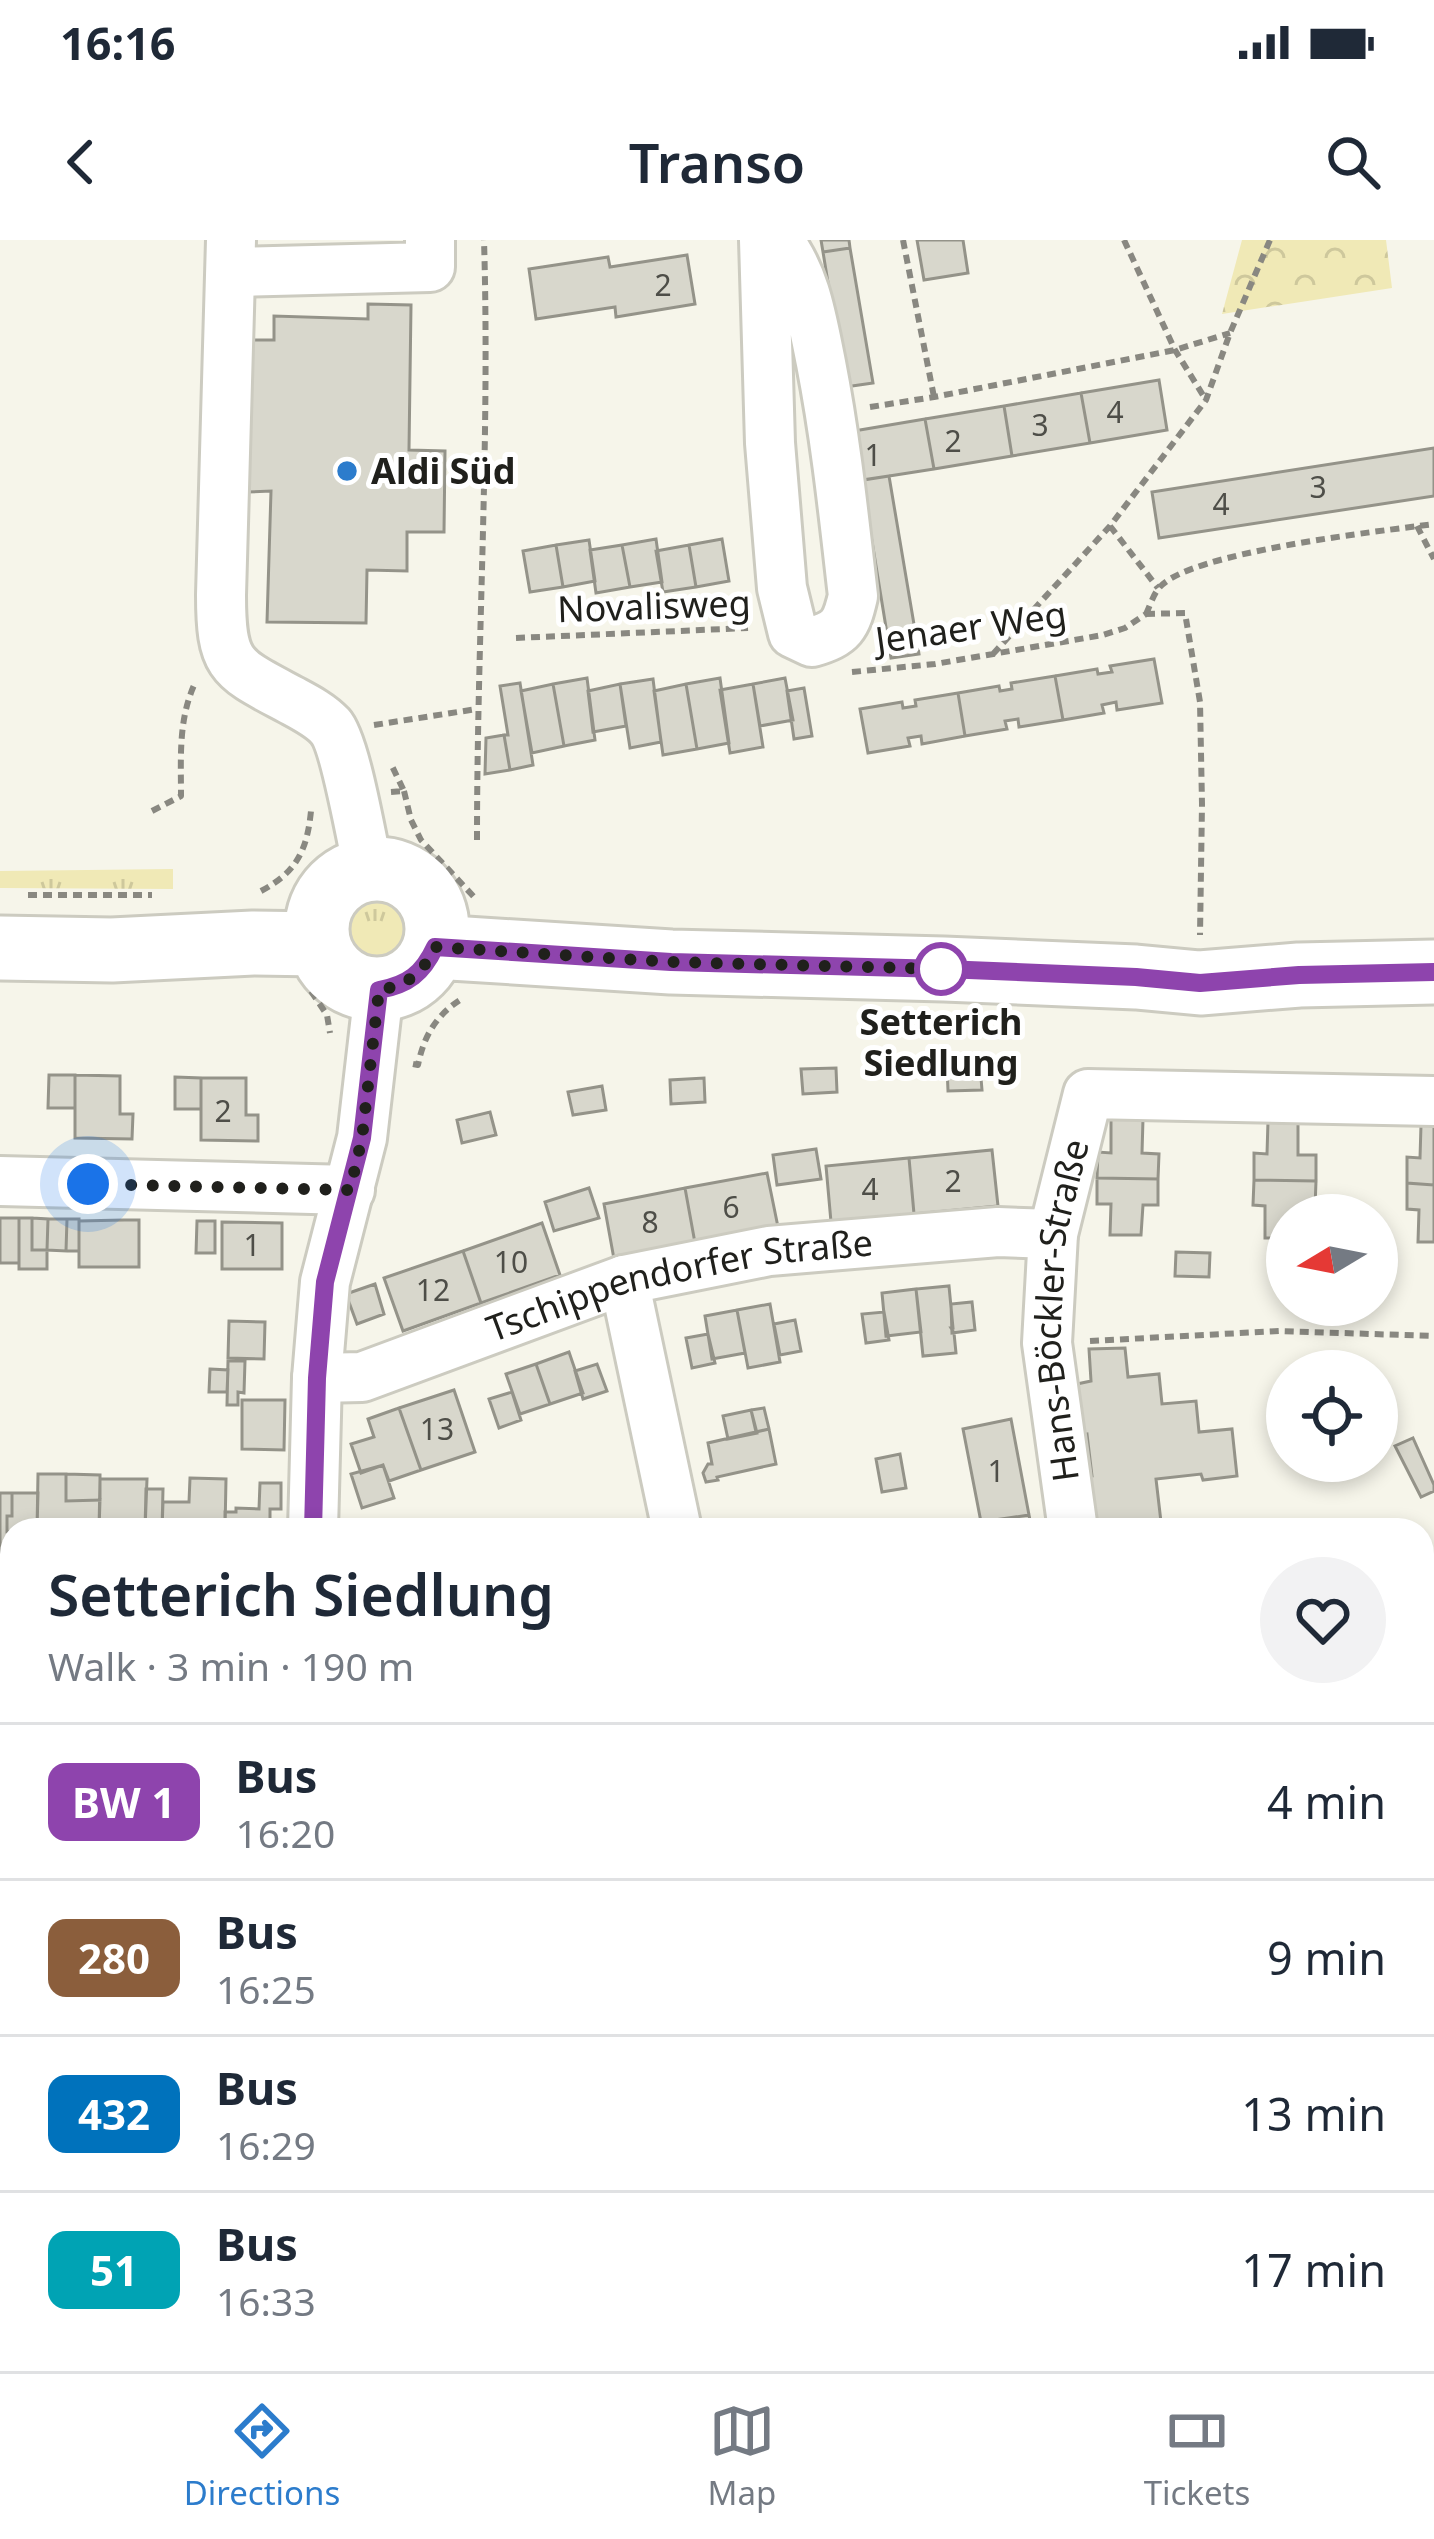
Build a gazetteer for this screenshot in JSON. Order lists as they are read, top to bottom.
{
  "streets": {
    "street": ["Tschippendorfer Straße", "Hans-Böckler-Straße"],
    "path": ["Novalisweg", "Jenaer Weg"]
  },
  "crossings": [
    ["Novalisweg", "Jenaer Weg"],
    ["Tschippendorfer Straße", "Hans-Böckler-Straße"]
  ],
  "places": ["Aldi Süd", "Setterich Siedlung"],
  "house_numbers": [
    "2",
    "4",
    "3",
    "2",
    "1",
    "3",
    "4",
    "2",
    "2",
    "4",
    "6",
    "8",
    "1",
    "10",
    "12",
    "13",
    "1"
  ],
  "north": "left",
  "page": {
    "status": "16:16",
    "header": "Transo",
    "heading": ["Setterich Siedlung", "Walk · 3 min · 190 m"],
    "list": [
      {
        "mark": "BW 1",
        "name": "Bus",
        "note": "16:20",
        "value": "4 min"
      },
      {
        "mark": "280",
        "name": "Bus",
        "note": "16:25",
        "value": "9 min"
      },
      {
        "mark": "432",
        "name": "Bus",
        "note": "16:29",
        "value": "13 min"
      },
      {
        "mark": "51",
        "name": "Bus",
        "note": "16:33",
        "value": "17 min"
      }
    ],
    "tabs": ["Directions", "Map", "Tickets"]
  }
}
